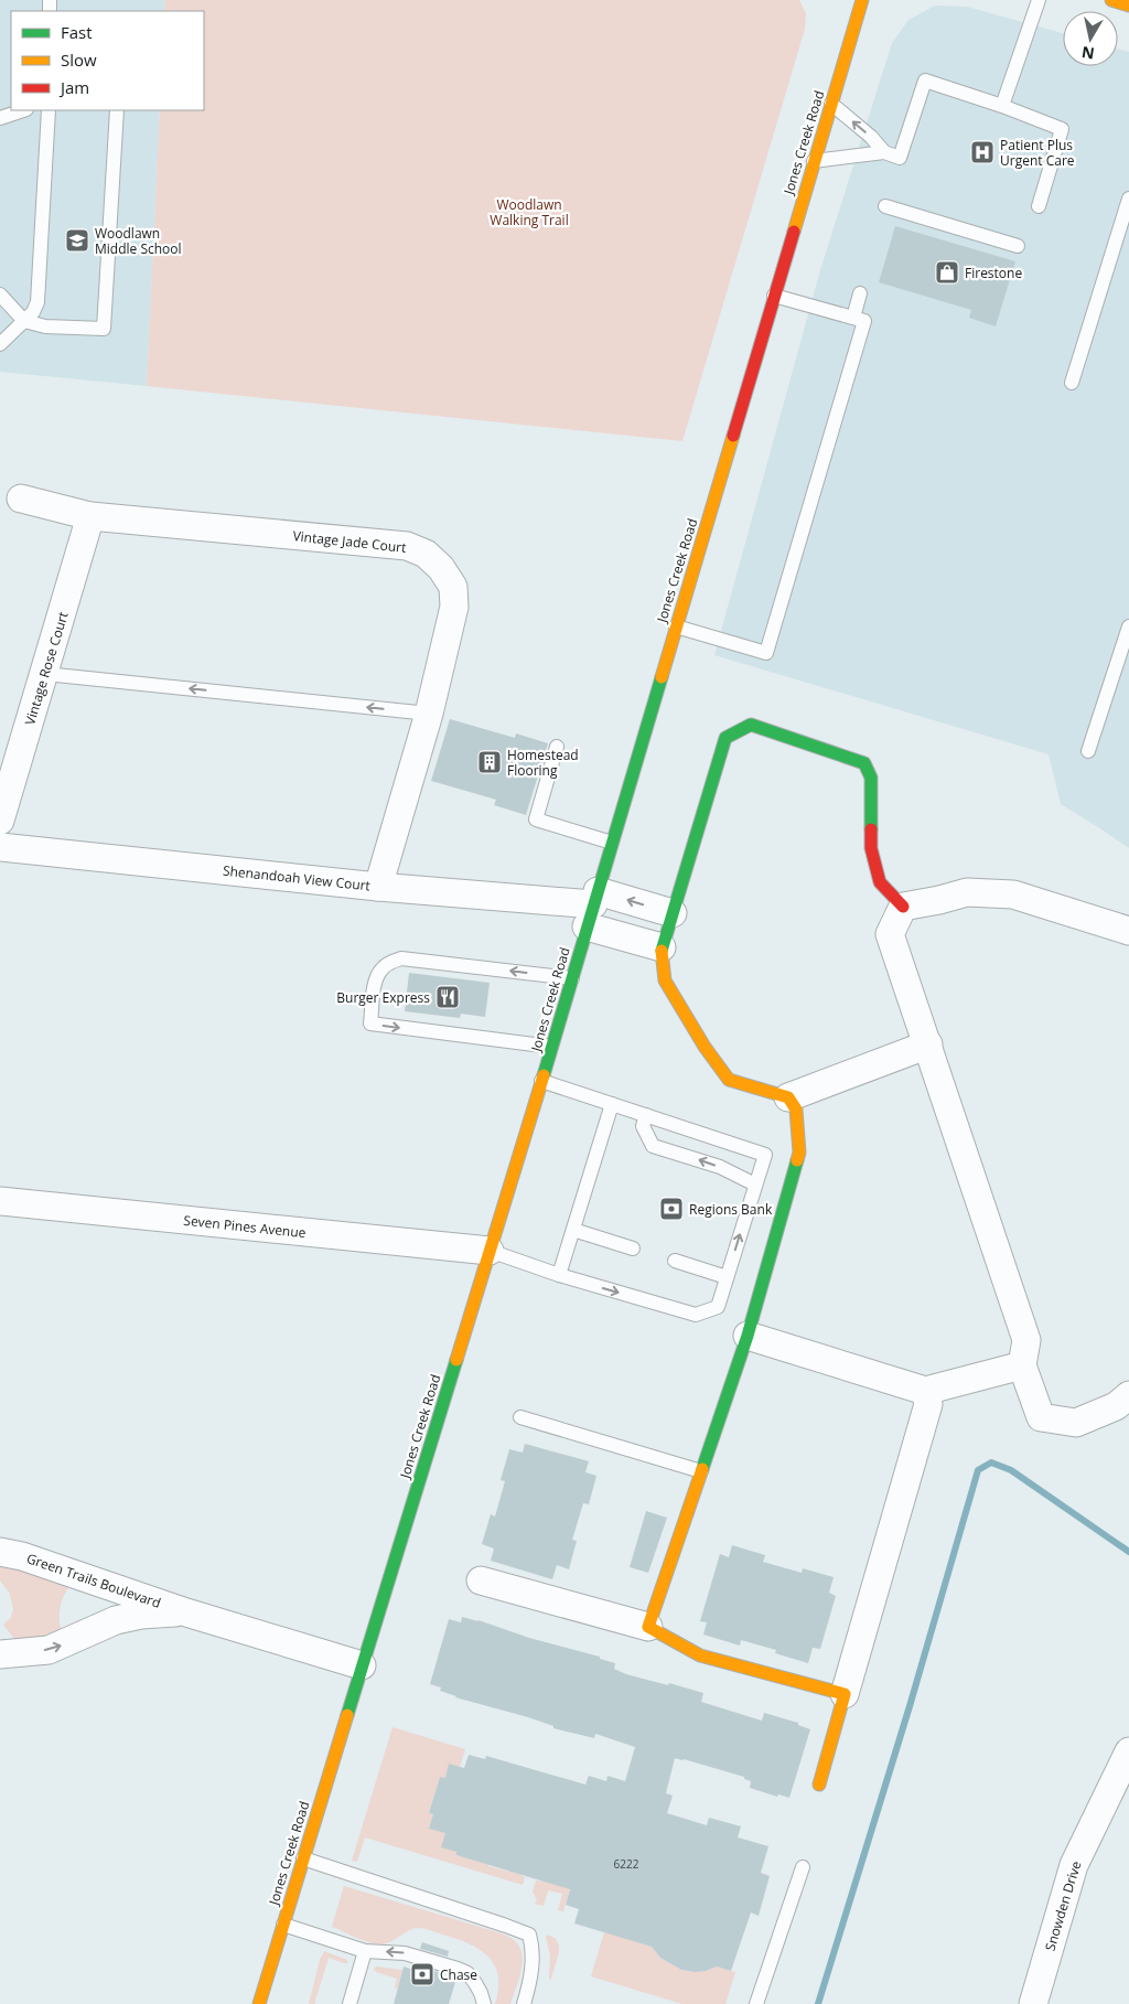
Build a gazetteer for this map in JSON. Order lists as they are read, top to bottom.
{
  "streets": {
    "main road": ["Jones Creek Road"],
    "street": [
      "Vintage Jade Court",
      "Vintage Rose Court",
      "Shenandoah View Court",
      "Seven Pines Avenue",
      "Green Trails Boulevard",
      "Snowden Drive"
    ]
  },
  "crossings": [
    ["Jones Creek Road", "Shenandoah View Court"],
    ["Jones Creek Road", "Seven Pines Avenue"],
    ["Jones Creek Road", "Green Trails Boulevard"],
    ["Vintage Jade Court", "Vintage Rose Court"],
    ["Vintage Jade Court", "Shenandoah View Court"]
  ],
  "parks": ["Woodlawn Walking Trail"],
  "places": {
    "hospital": ["Patient Plus Urgent Care"],
    "school or university": ["Woodlawn Middle School"],
    "shop": ["Firestone"],
    "building": ["Homestead Flooring"],
    "restaurant": ["Burger Express"],
    "bank": ["Regions Bank", "Chase"]
  },
  "house_numbers": ["6222"],
  "legend": ["Fast", "Slow", "Jam"],
  "north": "bottom"
}
